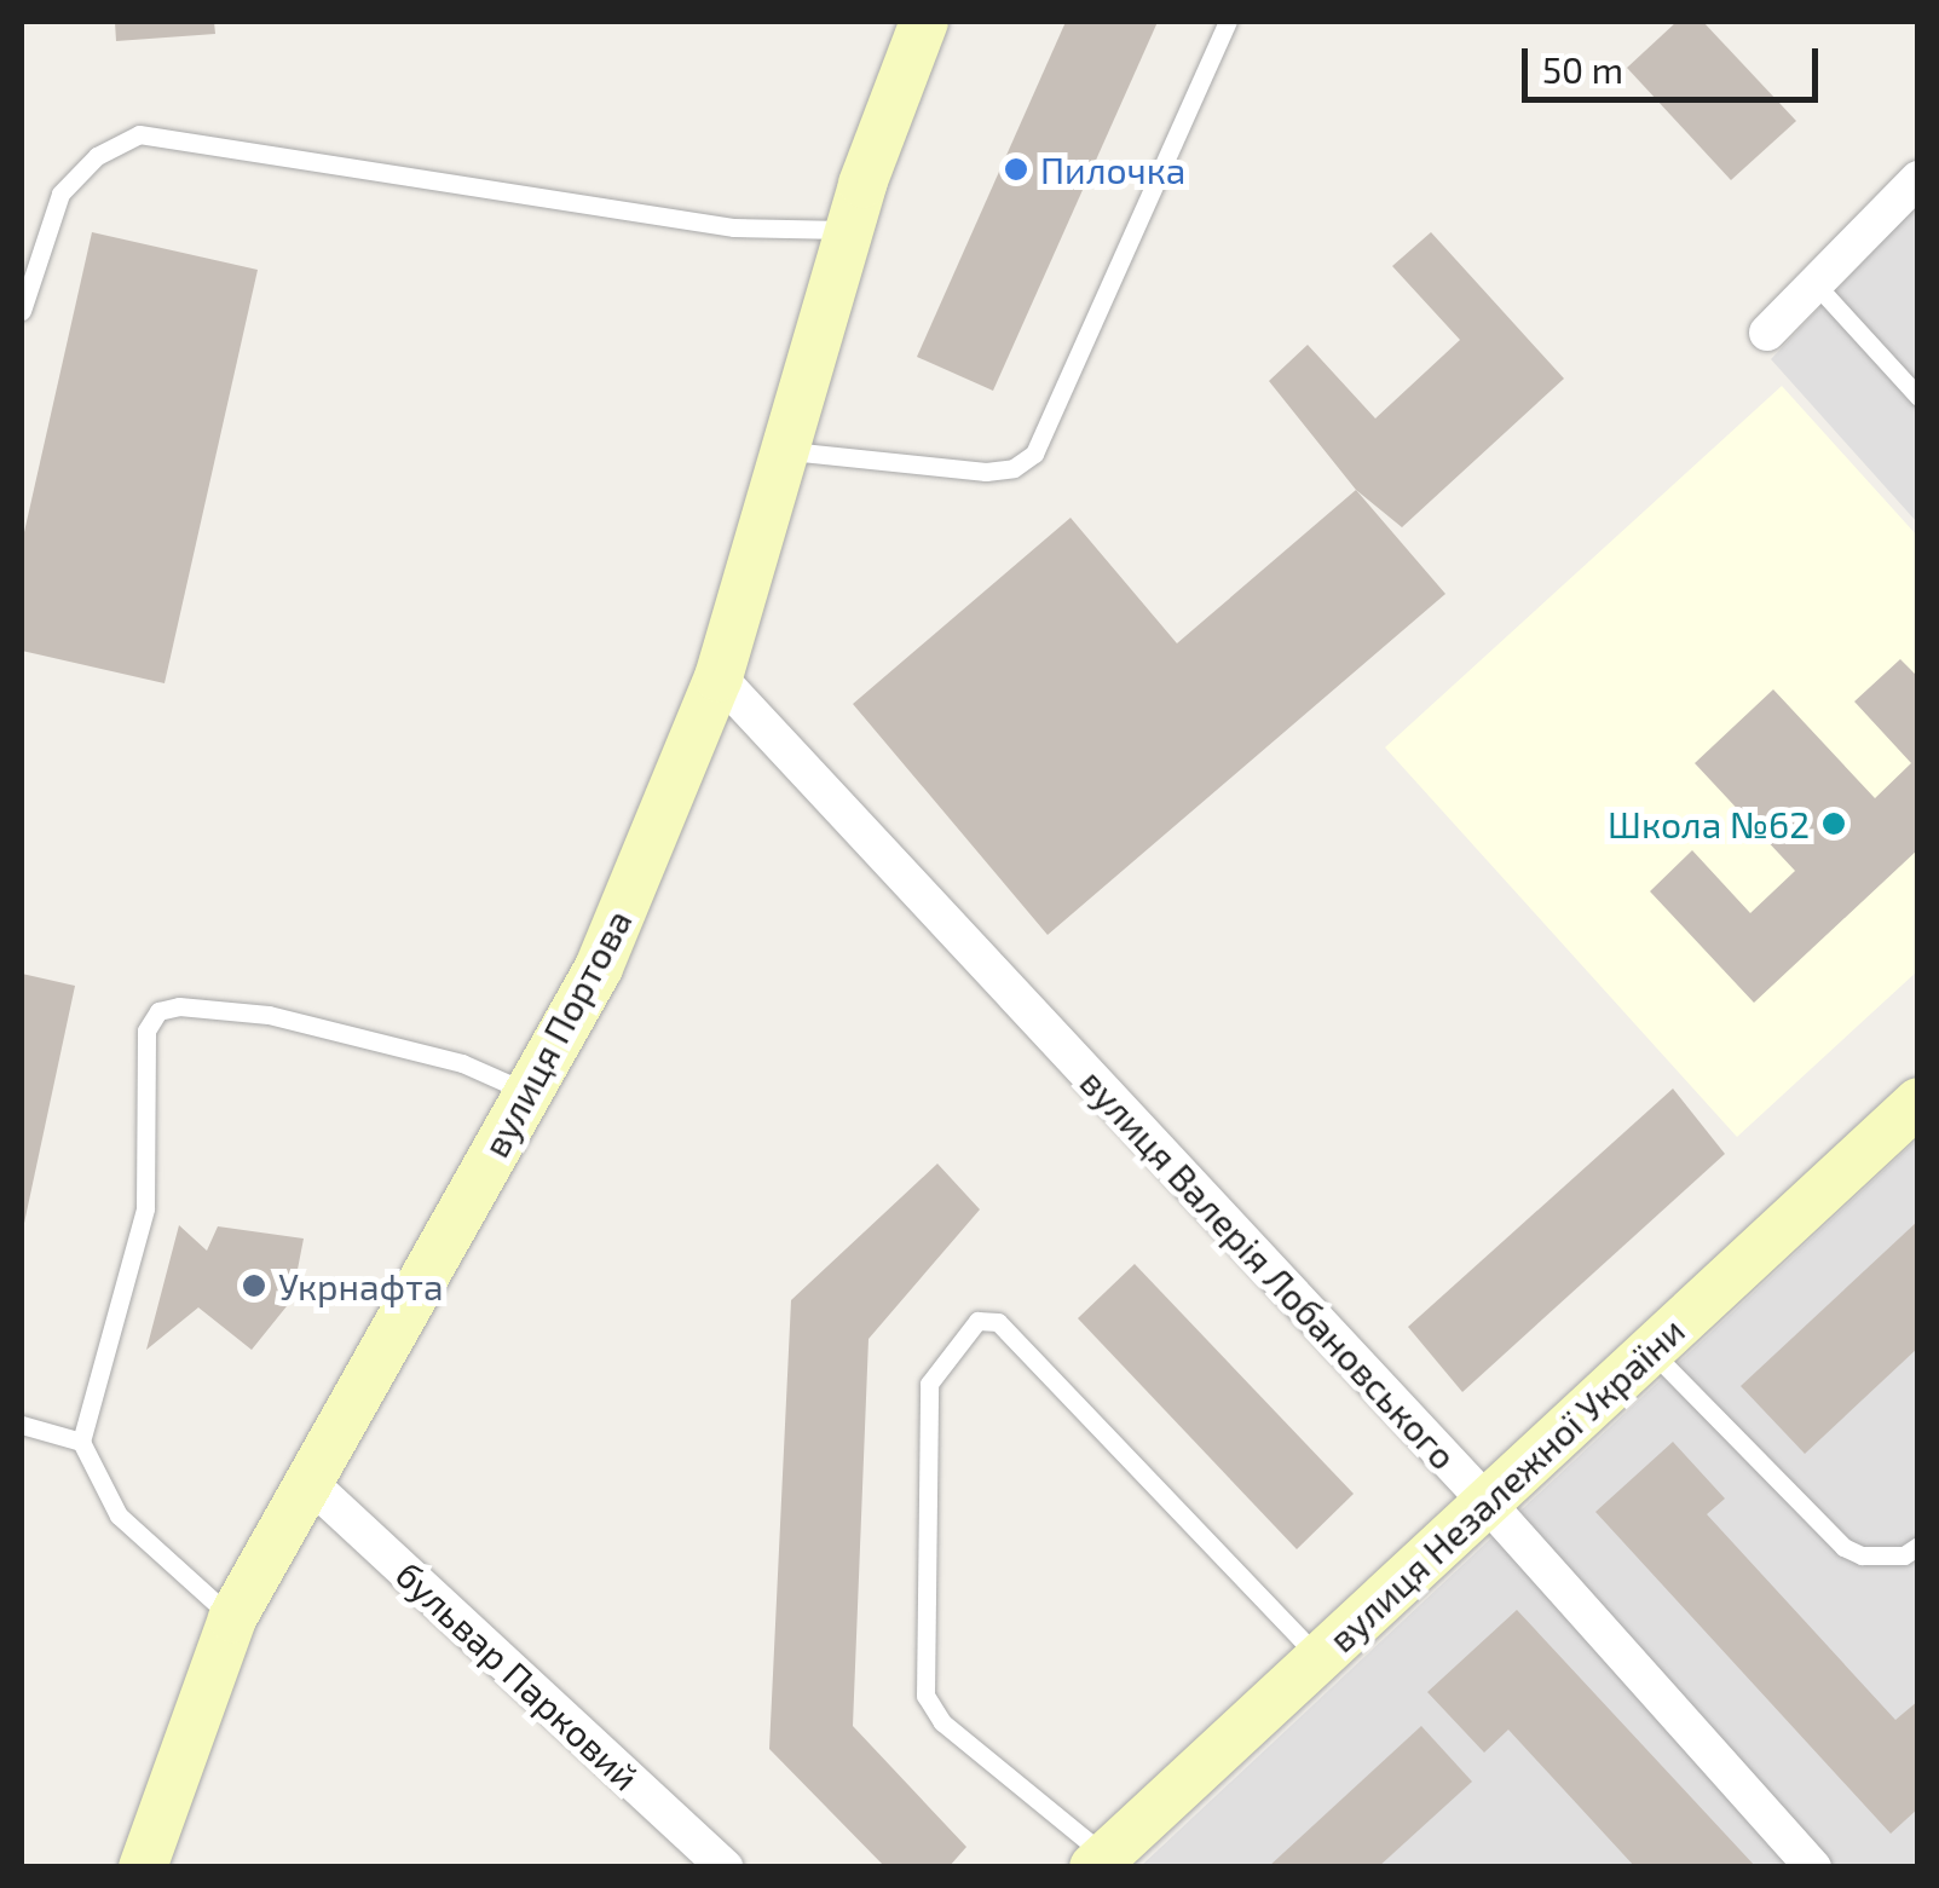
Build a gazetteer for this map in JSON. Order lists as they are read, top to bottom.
{
  "streets": {
    "street": [
      "вулиця Портова",
      "вулиця Валерія Лобановського",
      "вулиця Незалежної України",
      "бульвар Парковий"
    ]
  },
  "crossings": [
    ["вулиця Портова", "вулиця Валерія Лобановського"],
    ["вулиця Портова", "бульвар Парковий"],
    ["вулиця Валерія Лобановського", "вулиця Незалежної України"]
  ],
  "places": ["Пилочка", "Школа №62", "Укрнафта"],
  "scale_bar": "50 m"
}
